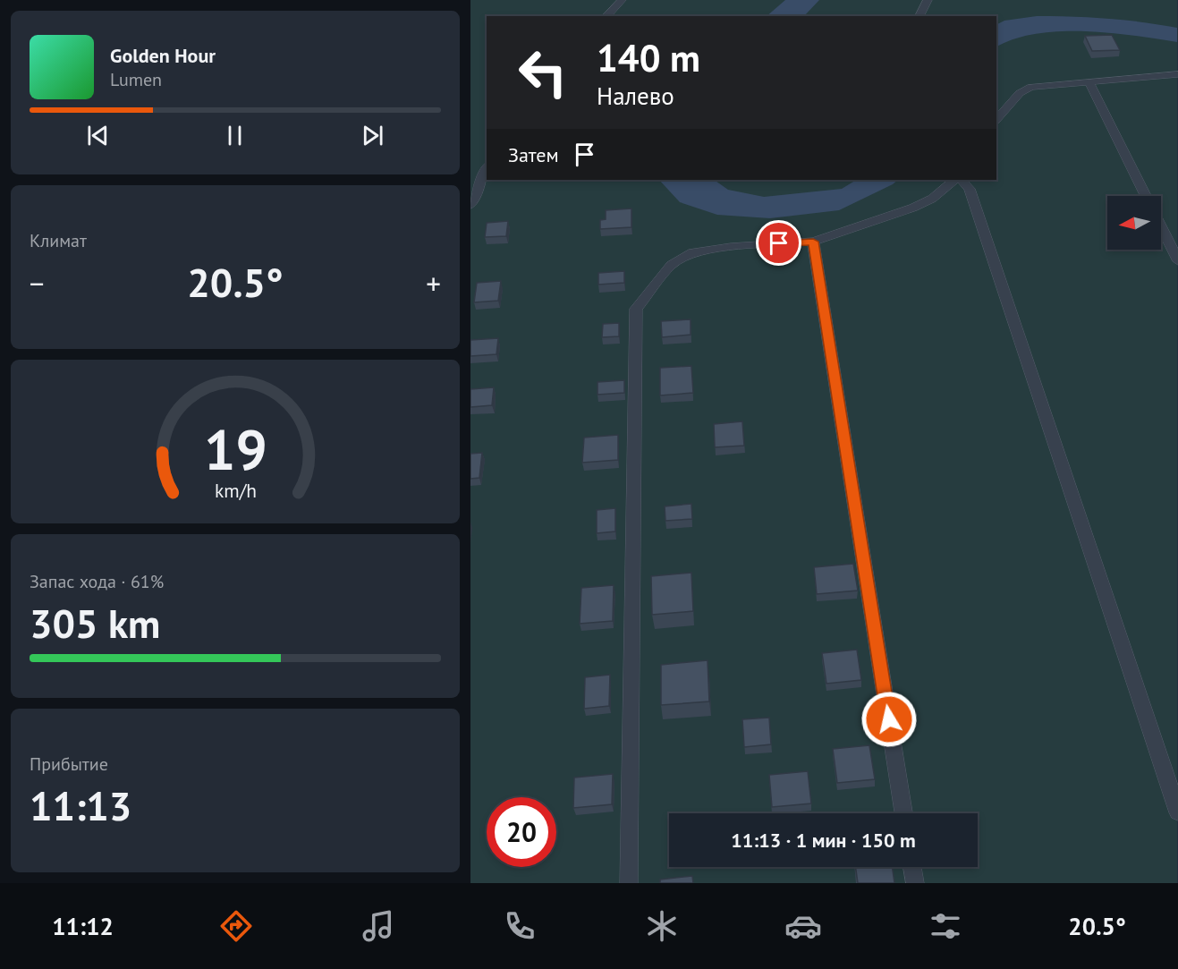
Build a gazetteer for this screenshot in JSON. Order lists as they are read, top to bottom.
{
  "north": "left",
  "page": {
    "turn": ["140 m", "Налево"],
    "song": ["Golden Hour", "Lumen"],
    "then": "Затем",
    "tile": [
      "Климат",
      ["Запас хода · 61%", "305 km"],
      ["Прибытие", "11:13"]
    ],
    "heat": ["−", "20.5°", "+"],
    "limit": "20",
    "trip": "11:13 · 1 мин · 150 m",
    "tabs": ["11:12", "20.5°"],
    "gauge": ["19", "km/h"]
  }
}
